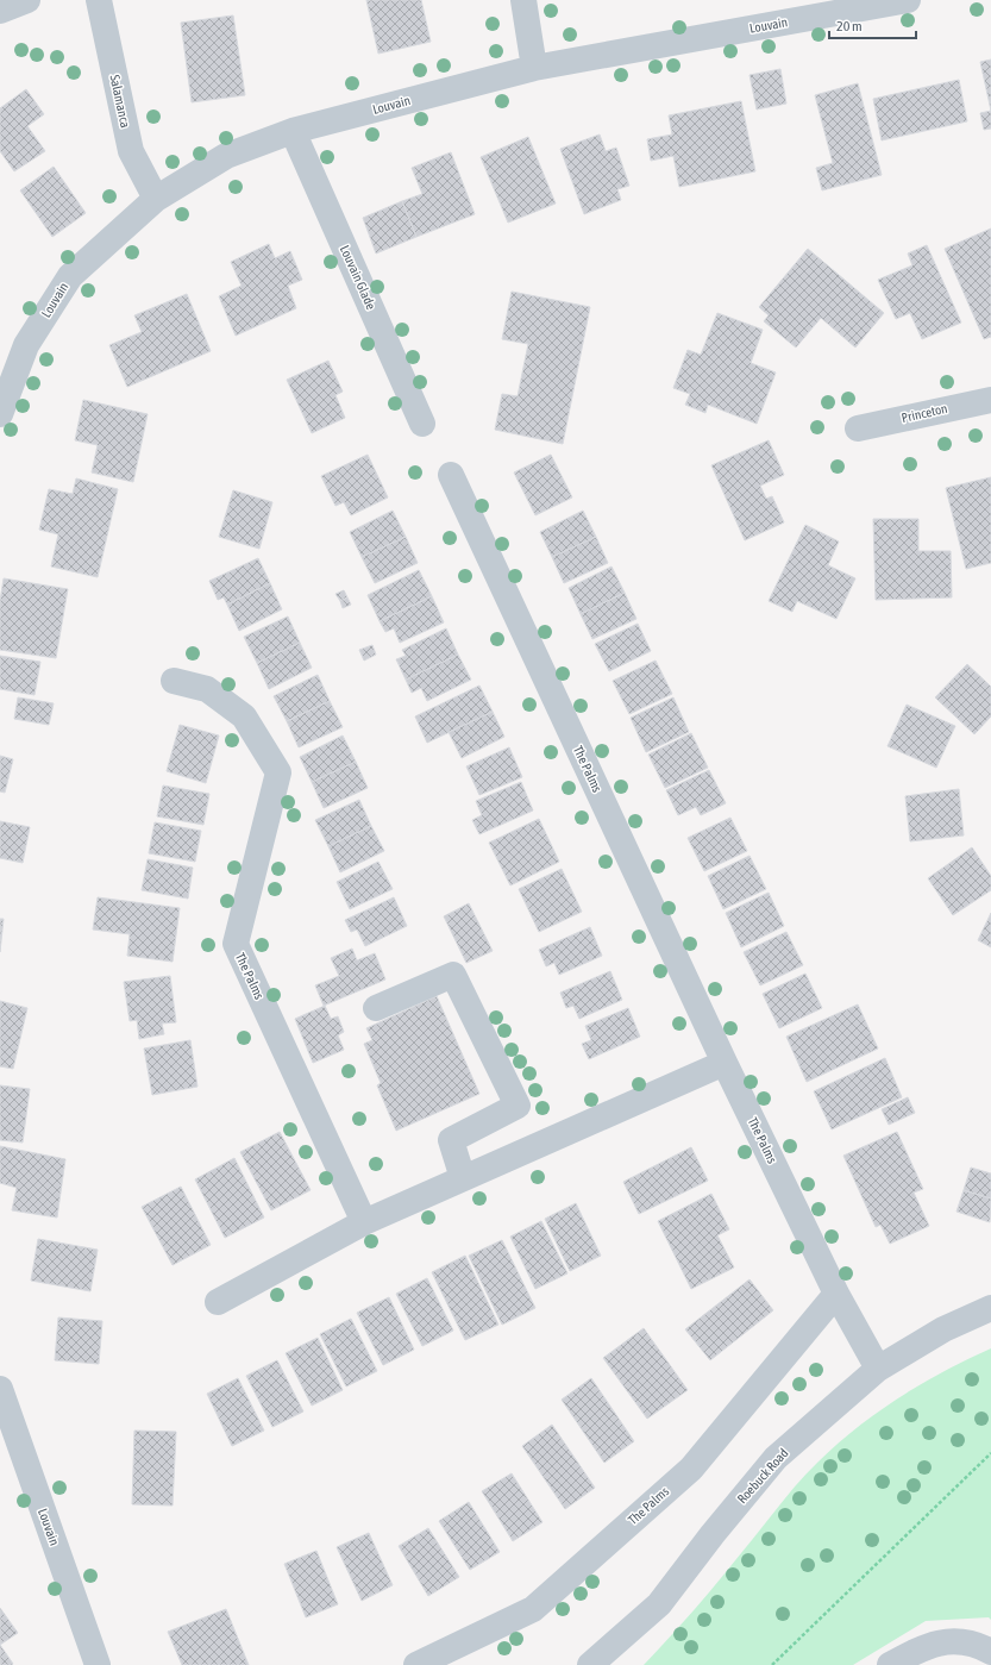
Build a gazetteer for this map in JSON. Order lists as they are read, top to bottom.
{
  "streets": {
    "street": [
      "Louvain",
      "Salamanca",
      "Louvain Glade",
      "Princeton",
      "The Palms",
      "Roebuck Road"
    ]
  },
  "crossings": [
    ["Louvain", "Salamanca"],
    ["Louvain", "Louvain Glade"],
    ["The Palms", "Roebuck Road"]
  ],
  "scale_bar": "20 m"
}
